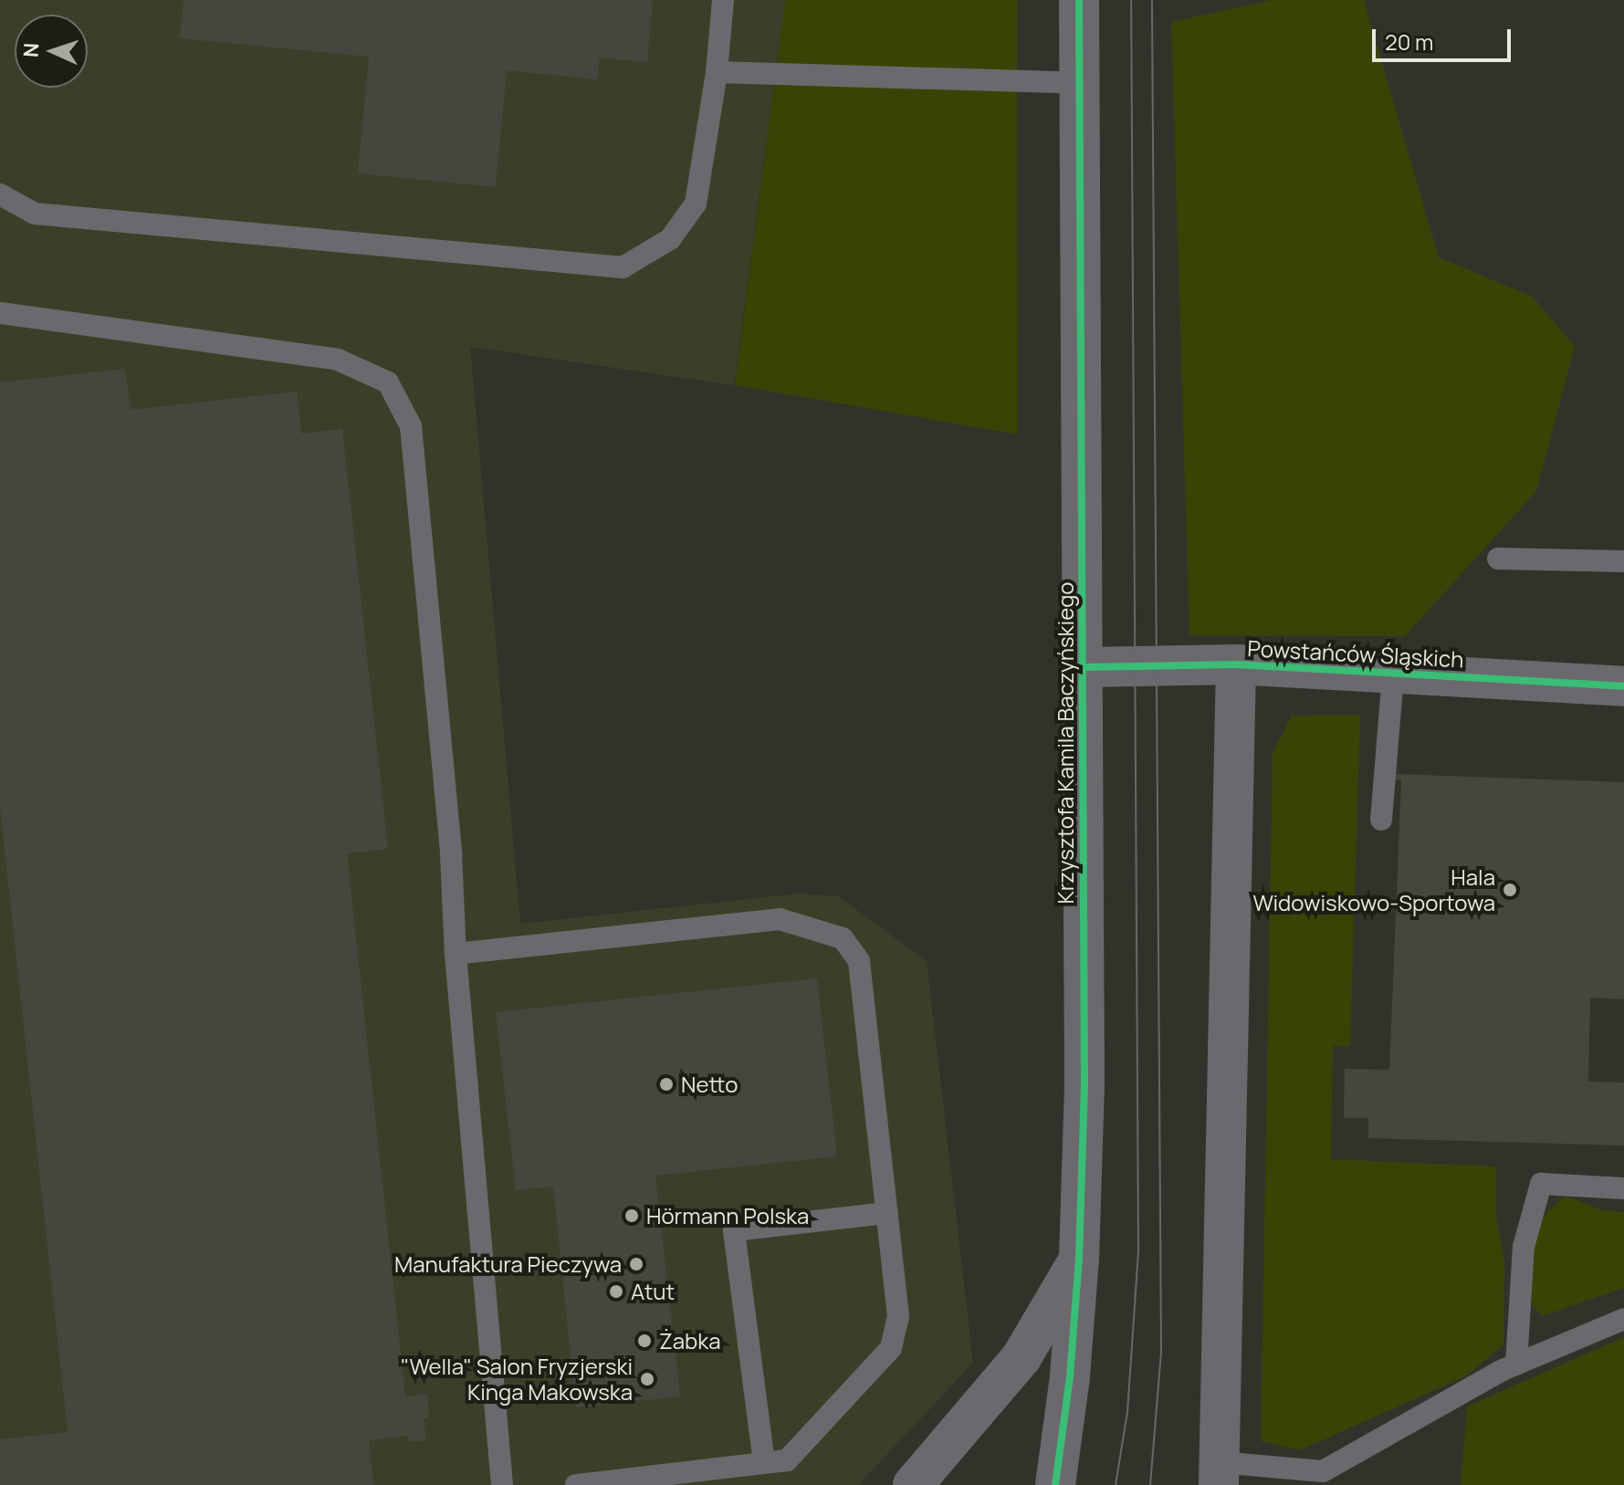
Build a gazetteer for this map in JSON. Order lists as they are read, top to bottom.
{
  "streets": {
    "street": ["Powstańców Śląskich", "Krzysztofa Kamila Baczyńskiego"]
  },
  "crossings": [
    ["Powstańców Śląskich", "Krzysztofa Kamila Baczyńskiego"]
  ],
  "places": [
    "Hala Widowiskowo-Sportowa",
    "Netto",
    "Hörmann Polska",
    "Manufaktura Pieczywa",
    "Atut",
    "Żabka",
    "\"Wella\" Salon Fryzjerski Kinga Makowska"
  ],
  "scale_bar": "20 m",
  "north": "left"
}
